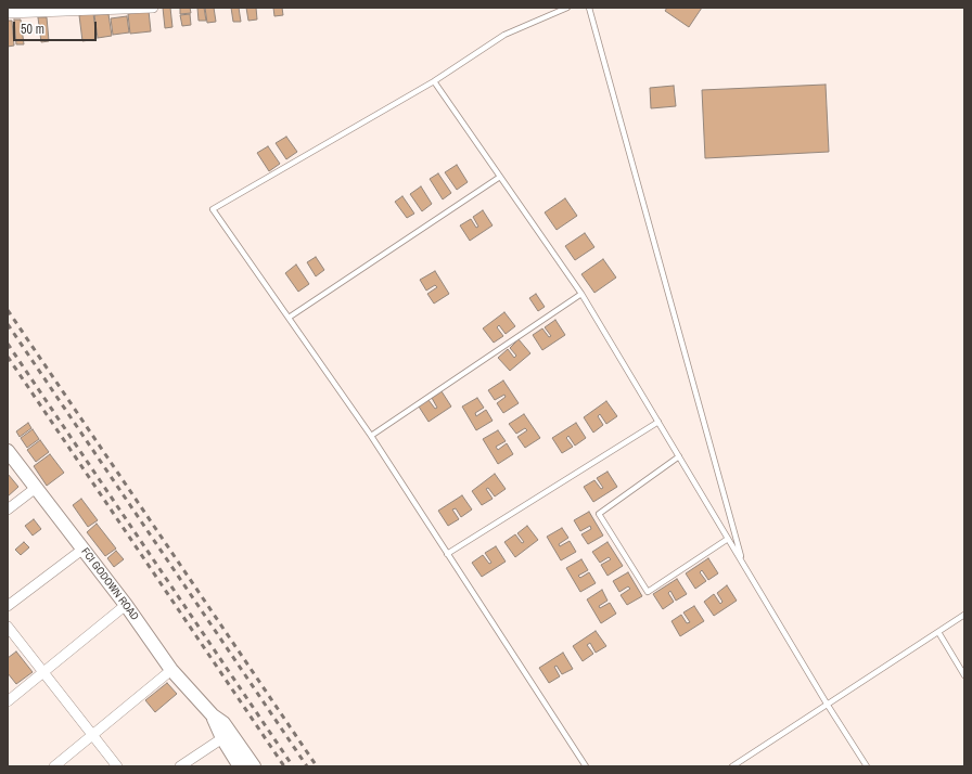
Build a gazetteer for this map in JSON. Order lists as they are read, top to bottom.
{
  "streets": {
    "street": ["FCI GODOWN ROAD"]
  },
  "scale_bar": "50 m"
}
